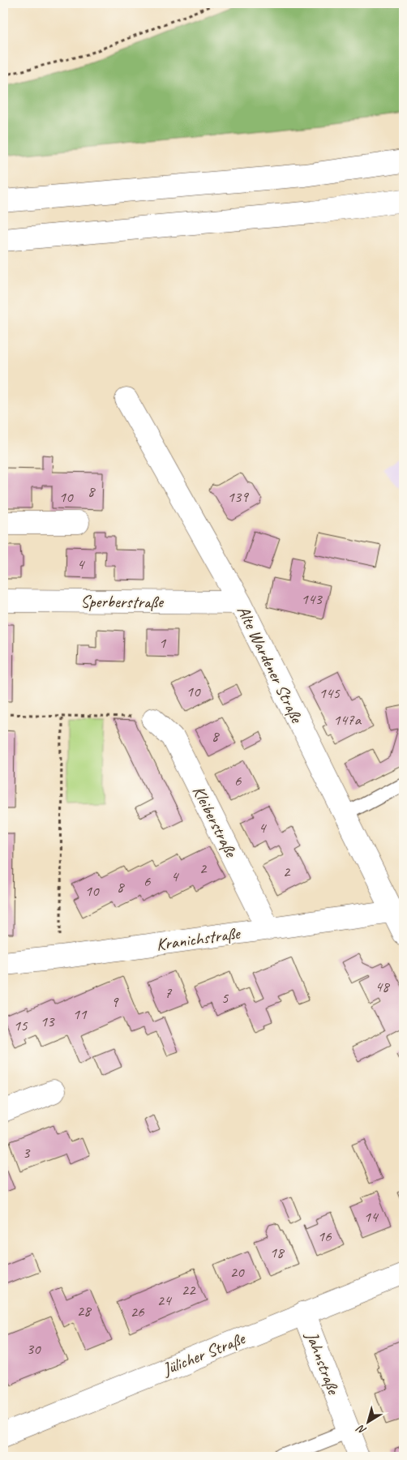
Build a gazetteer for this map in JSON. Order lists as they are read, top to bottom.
{
  "streets": {
    "main road": [
      "Sperberstraße",
      "Alte Wardener Straße",
      "Kleiberstraße",
      "Kranichstraße",
      "Jülicher Straße",
      "Jahnstraße"
    ]
  },
  "crossings": [
    ["Sperberstraße", "Alte Wardener Straße"],
    ["Alte Wardener Straße", "Kranichstraße"],
    ["Kleiberstraße", "Kranichstraße"],
    ["Jülicher Straße", "Jahnstraße"]
  ],
  "house_numbers": [
    "8",
    "10",
    "139",
    "4",
    "143",
    "1",
    "10",
    "145",
    "147a",
    "8",
    "6",
    "4",
    "2",
    "2",
    "4",
    "6",
    "8",
    "10",
    "48",
    "7",
    "5",
    "9",
    "11",
    "13",
    "15",
    "3",
    "14",
    "16",
    "18",
    "20",
    "22",
    "24",
    "28",
    "26",
    "30"
  ],
  "north": "bottom left"
}
